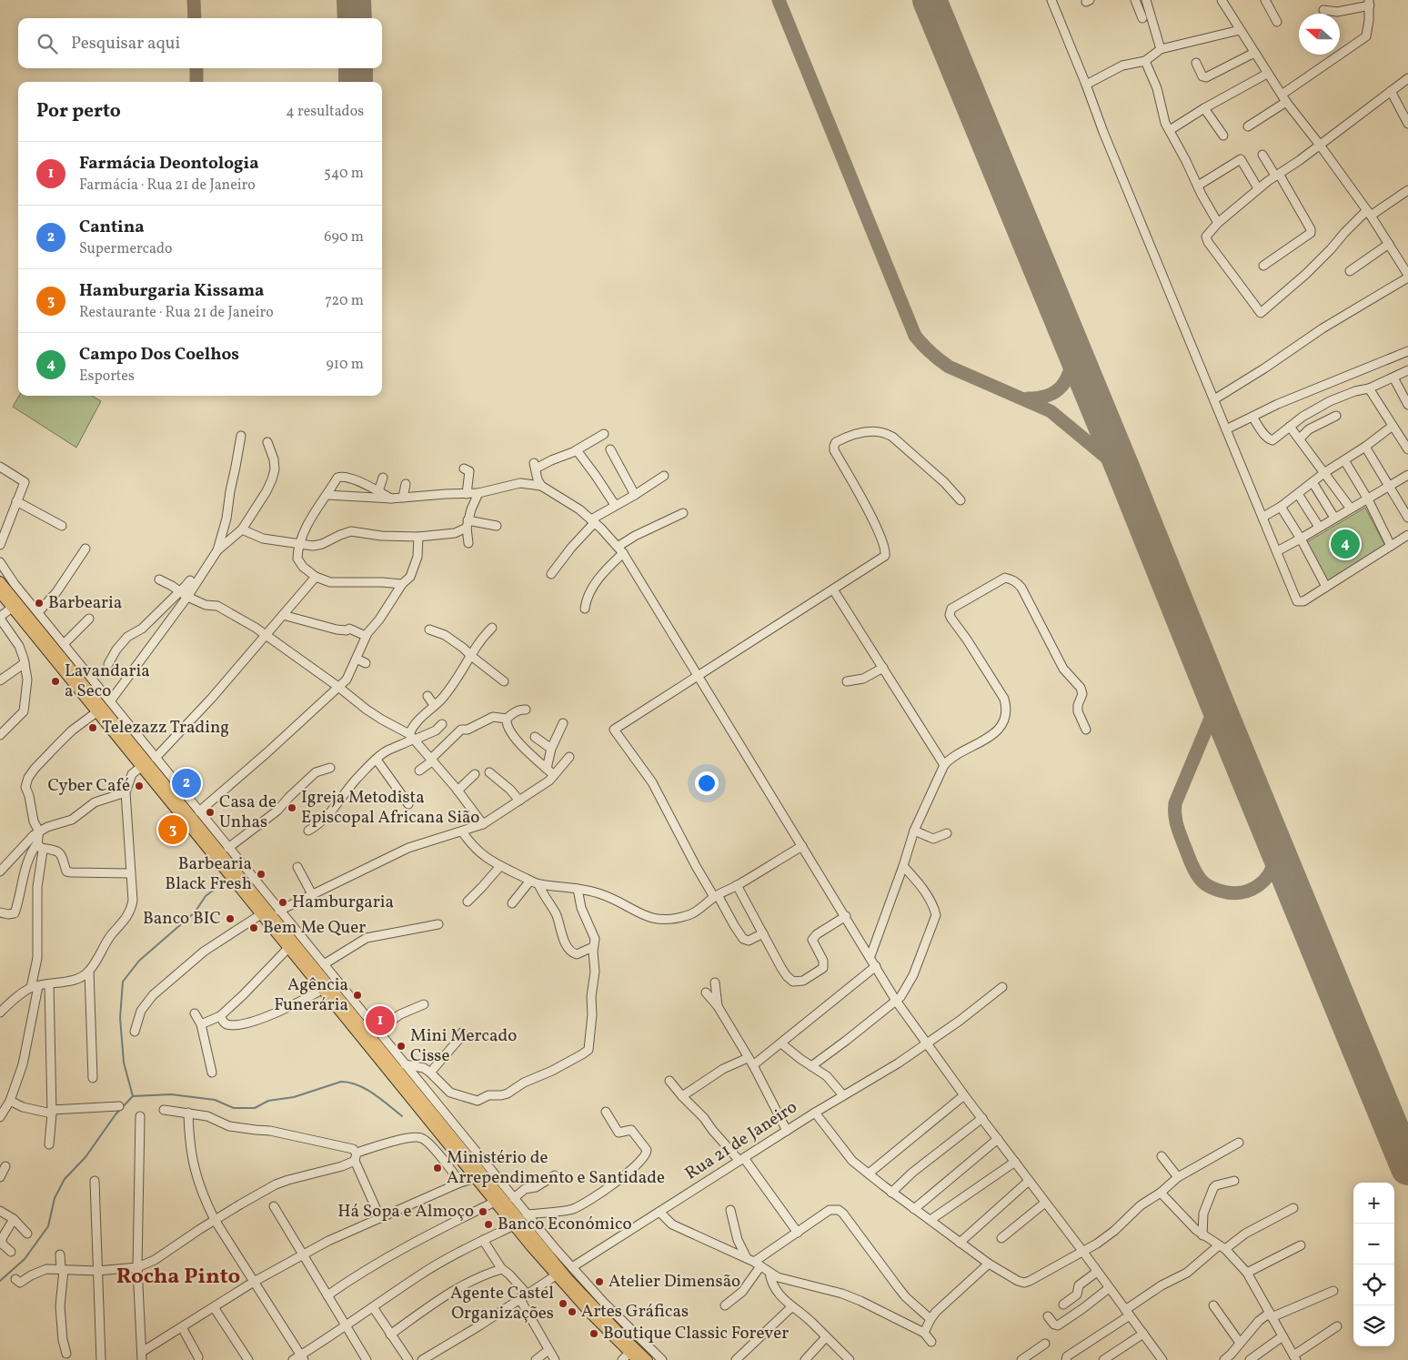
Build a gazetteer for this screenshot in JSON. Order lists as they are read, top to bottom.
{
  "streets": {
    "street": ["Rua 21 de Janeiro"]
  },
  "districts": ["Rocha Pinto"],
  "places": [
    "Barbearia",
    "Lavandaria a Seco",
    "Telezazz Trading",
    "Cyber Café",
    "Igreja Metodista Episcopal Africana Sião",
    "Casa de Unhas",
    "Barbearia Black Fresh",
    "Hamburgaria",
    "Banco BIC",
    "Bem Me Quer",
    "Agência Funerária",
    "Mini Mercado Cisse",
    "Ministério de Arrependimento e Santidade",
    "Há Sopa e Almoço",
    "Banco Económico",
    "Atelier Dimensão",
    "Agente Castel Organizações",
    "Artes Gráficas",
    "Boutique Classic Forever"
  ],
  "north": "left",
  "page": {
    "search": "Pesquisar aqui",
    "heading": ["Por perto", "4 resultados"],
    "list": [
      {
        "mark": "1",
        "name": "Farmácia Deontologia",
        "note": "Farmácia · Rua 21 de Janeiro",
        "value": "540 m"
      },
      {
        "mark": "2",
        "name": "Cantina",
        "note": "Supermercado",
        "value": "690 m"
      },
      {
        "mark": "3",
        "name": "Hamburgaria Kissama",
        "note": "Restaurante · Rua 21 de Janeiro",
        "value": "720 m"
      },
      {
        "mark": "4",
        "name": "Campo Dos Coelhos",
        "note": "Esportes",
        "value": "910 m"
      }
    ],
    "pins": [
      "4",
      "2",
      "3",
      "1"
    ],
    "map_buttons": ["+", "−"]
  }
}
